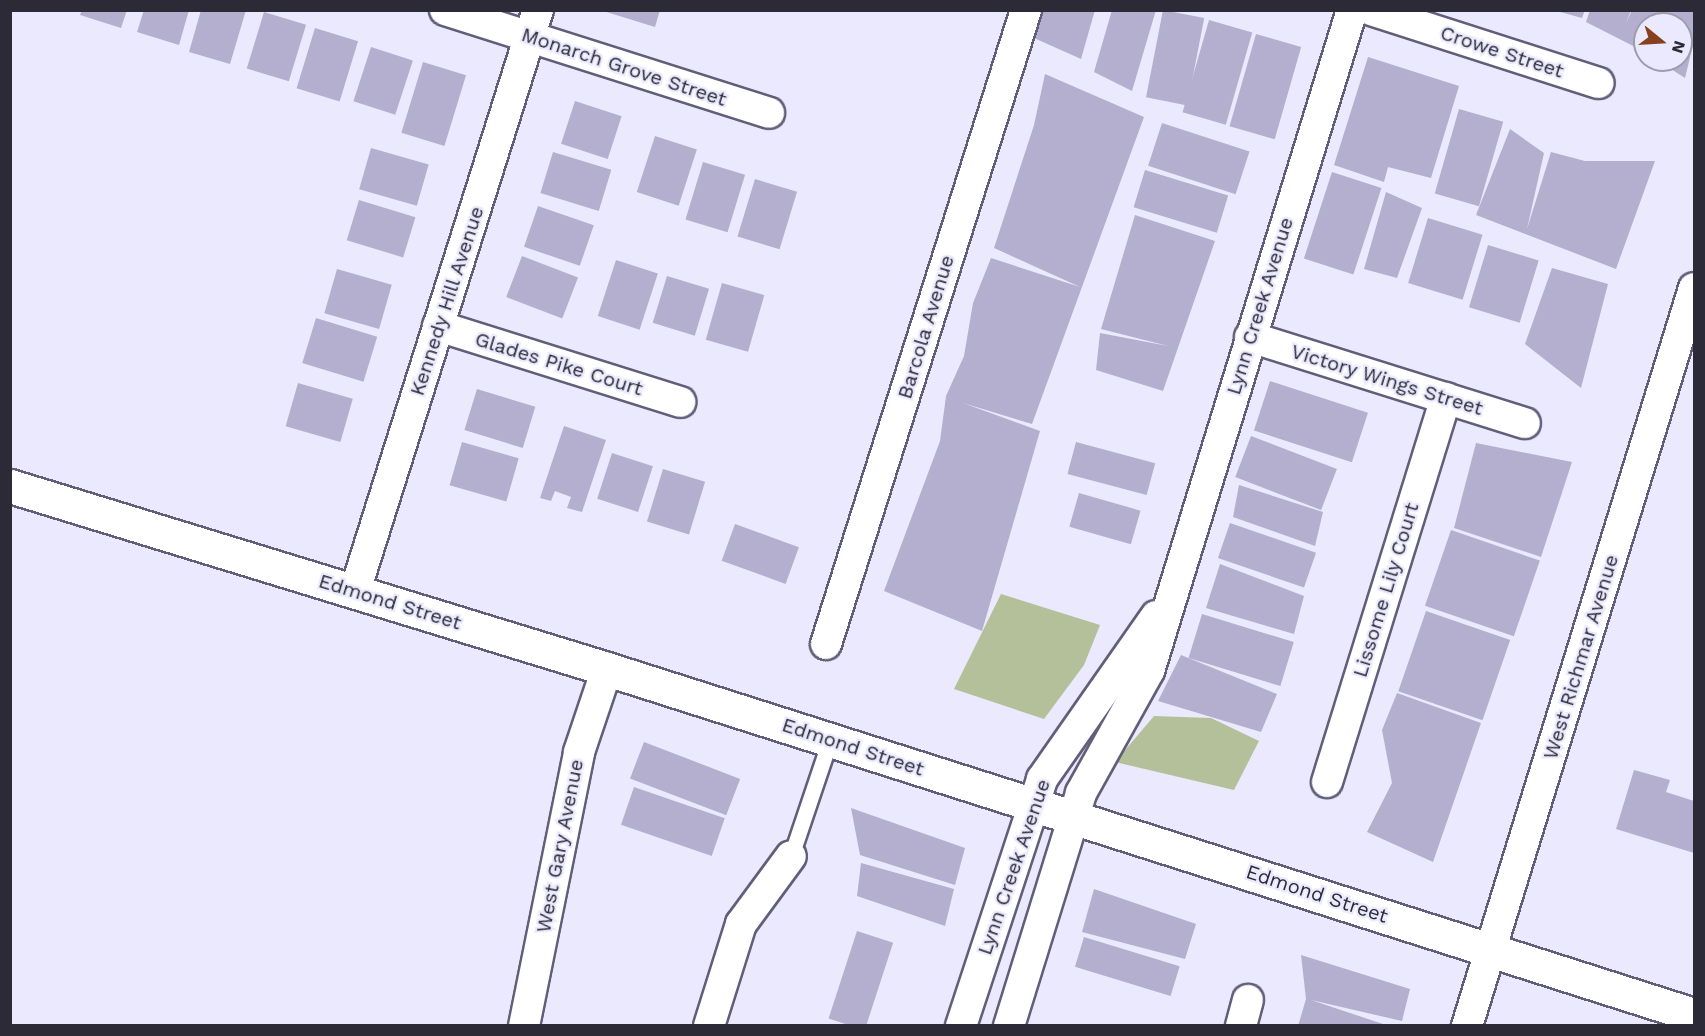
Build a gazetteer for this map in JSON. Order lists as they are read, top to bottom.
{
  "streets": {
    "street": [
      "Crowe Street",
      "Monarch Grove Street",
      "Kennedy Hill Avenue",
      "Lynn Creek Avenue",
      "Barcola Avenue",
      "Glades Pike Court",
      "Victory Wings Street",
      "Lissome Lily Court",
      "Edmond Street",
      "West Richmar Avenue",
      "West Gary Avenue"
    ]
  },
  "crossings": [
    ["Monarch Grove Street", "Kennedy Hill Avenue"],
    ["Kennedy Hill Avenue", "Glades Pike Court"],
    ["Kennedy Hill Avenue", "Edmond Street"],
    ["Lynn Creek Avenue", "Victory Wings Street"],
    ["Lynn Creek Avenue", "Edmond Street"],
    ["Victory Wings Street", "Lissome Lily Court"],
    ["Edmond Street", "West Richmar Avenue"],
    ["Edmond Street", "West Gary Avenue"]
  ],
  "north": "right"
}
